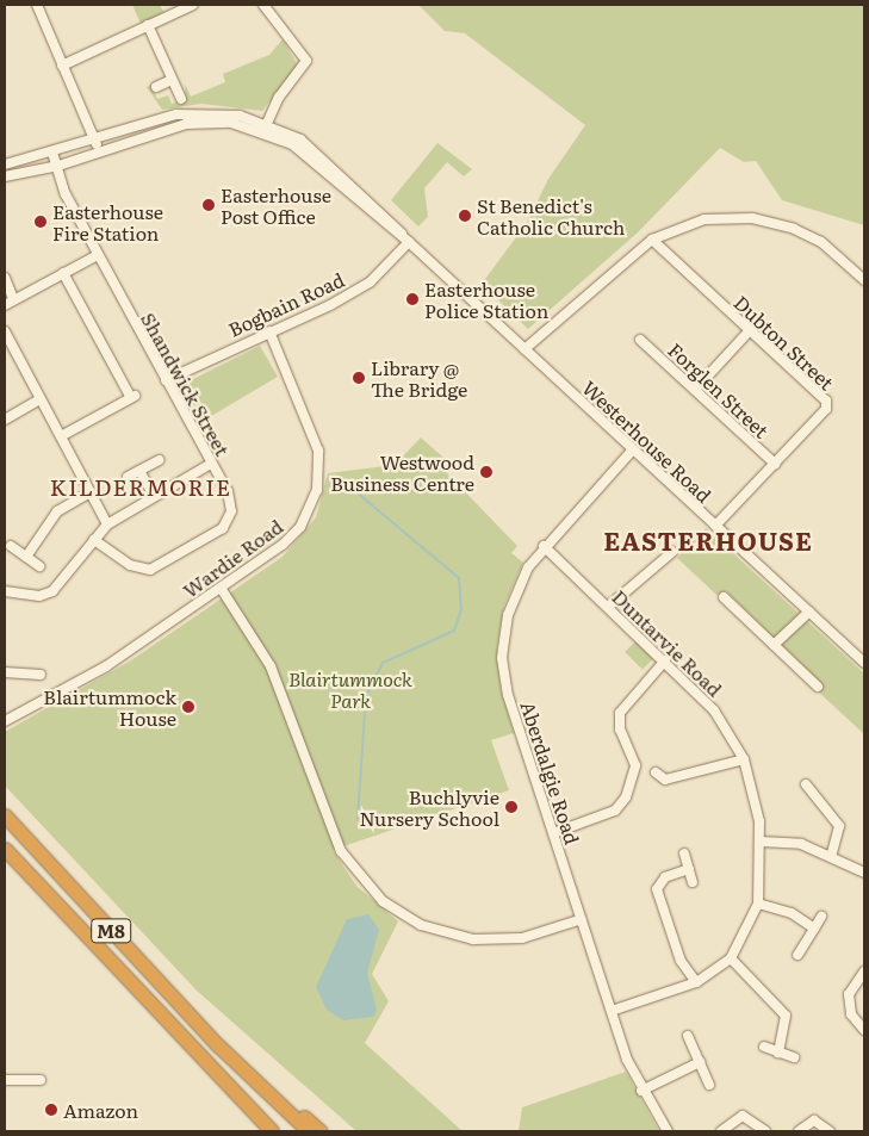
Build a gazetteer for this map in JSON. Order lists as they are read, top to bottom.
{
  "streets": {
    "highway": ["M8"],
    "street": [
      "Bogbain Road",
      "Dubton Street",
      "Shandwick Street",
      "Forglen Street",
      "Westerhouse Road",
      "Wardie Road",
      "Duntarvie Road",
      "Aberdalgie Road"
    ]
  },
  "crossings": [
    ["Bogbain Road", "Shandwick Street"],
    ["Bogbain Road", "Westerhouse Road"],
    ["Bogbain Road", "Wardie Road"],
    ["Dubton Street", "Forglen Street"],
    ["Dubton Street", "Westerhouse Road"],
    ["Shandwick Street", "Westerhouse Road"],
    ["Westerhouse Road", "Aberdalgie Road"],
    ["Duntarvie Road", "Aberdalgie Road"]
  ],
  "districts": ["KILDERMORIE", "EASTERHOUSE"],
  "parks": ["Blairtummock Park"],
  "places": [
    "Easterhouse Post Office",
    "St Benedict's Catholic Church",
    "Easterhouse Fire Station",
    "Easterhouse Police Station",
    "Library @ The Bridge",
    "Westwood Business Centre",
    "Blairtummock House",
    "Buchlyvie Nursery School",
    "Amazon"
  ]
}
